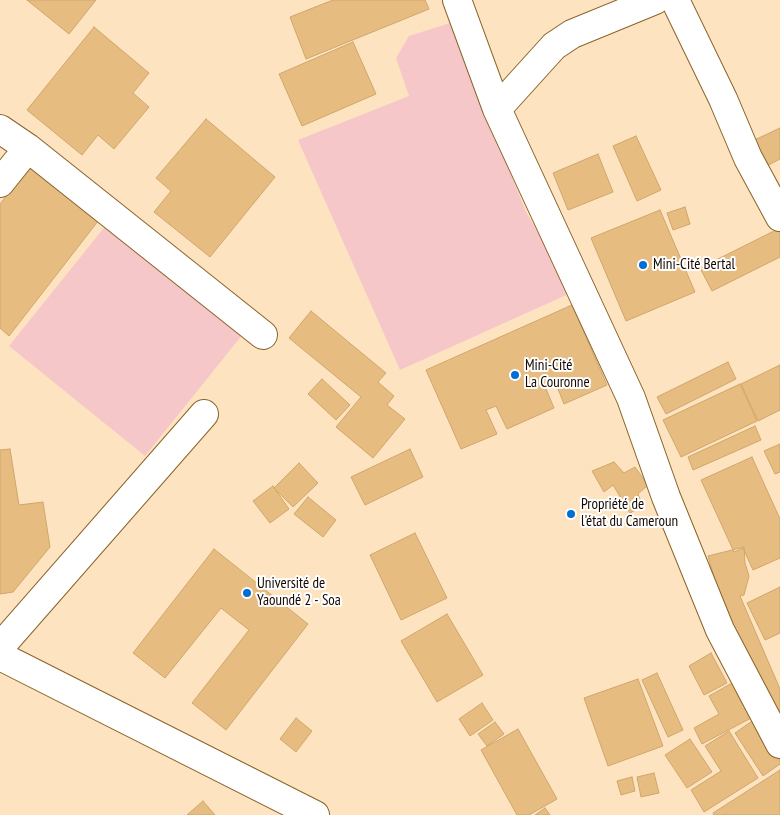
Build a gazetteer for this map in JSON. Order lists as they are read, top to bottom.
{
  "places": [
    "Mini-Cité Bertal",
    "Mini-Cité La Couronne",
    "Propriété de l'état du Cameroun",
    "Université de Yaoundé 2 - Soa"
  ]
}
